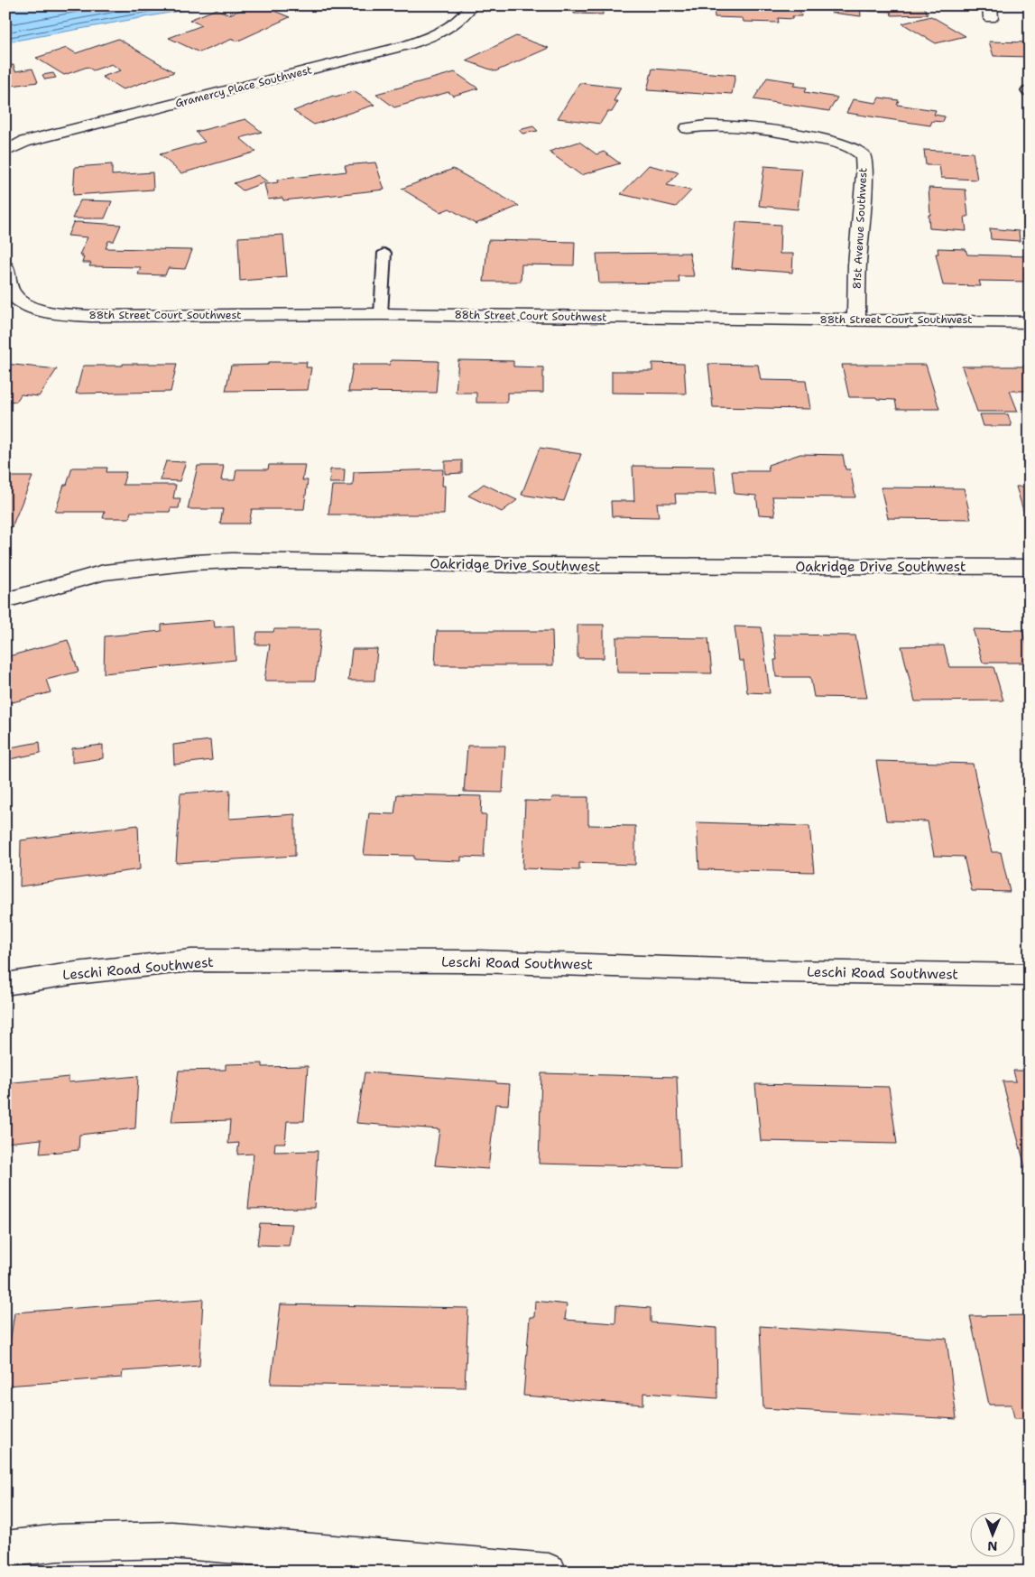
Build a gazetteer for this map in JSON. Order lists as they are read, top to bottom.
{
  "streets": {
    "street": [
      "Gramercy Place Southwest",
      "81st Avenue Southwest",
      "88th Street Court Southwest",
      "Oakridge Drive Southwest",
      "Leschi Road Southwest"
    ]
  },
  "crossings": [
    ["81st Avenue Southwest", "88th Street Court Southwest"]
  ],
  "north": "bottom"
}
